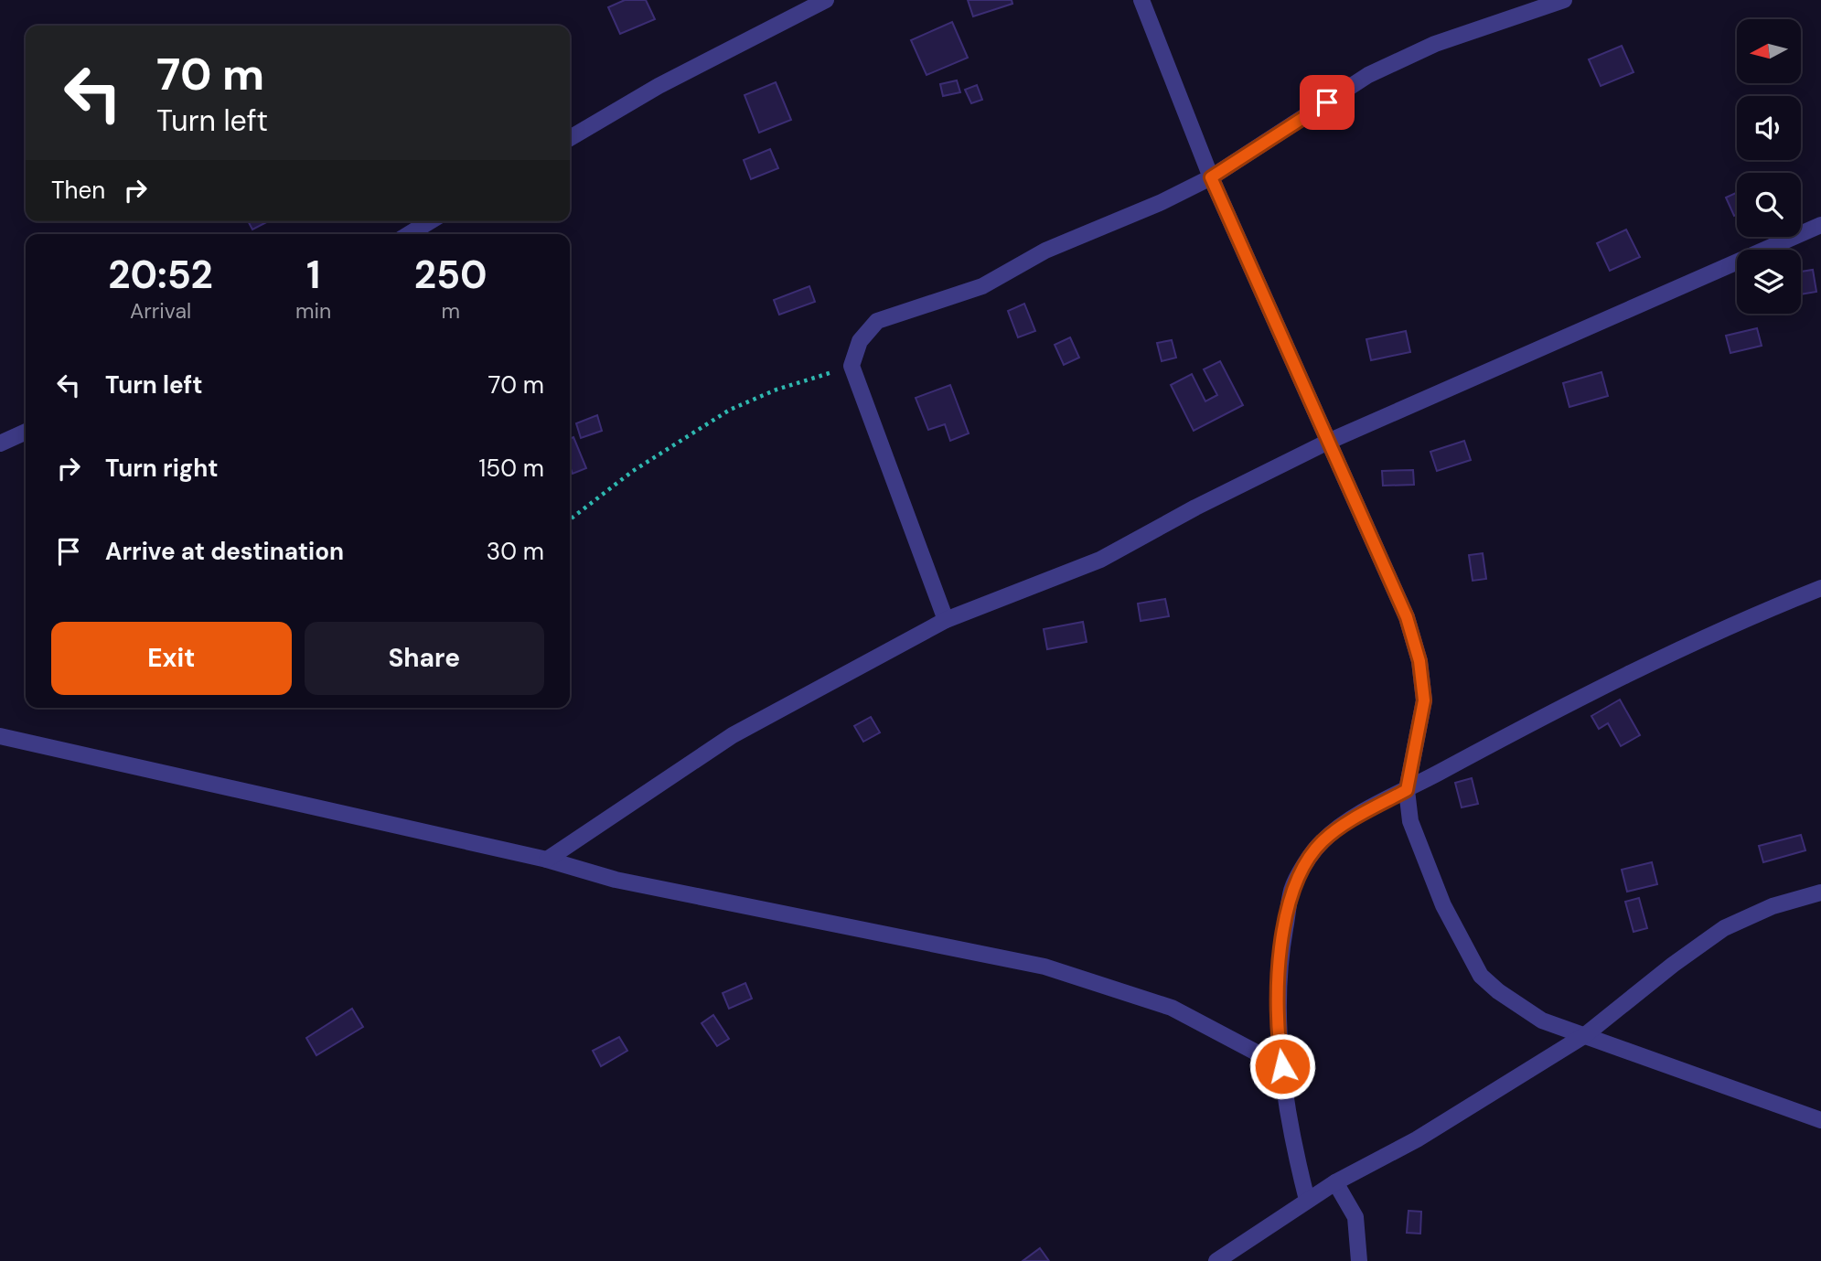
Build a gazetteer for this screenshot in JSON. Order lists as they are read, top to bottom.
{
  "north": "left",
  "page": {
    "turn": ["70 m", "Turn left"],
    "then": "Then",
    "eta": [
      "20:52",
      "Arrival",
      "1",
      "min",
      "250",
      "m"
    ],
    "list": [
      {
        "name": "Turn left",
        "value": "70 m"
      },
      {
        "name": "Turn right",
        "value": "150 m"
      },
      {
        "name": "Arrive at destination",
        "value": "30 m"
      }
    ],
    "buttons": ["Exit", "Share"]
  }
}
